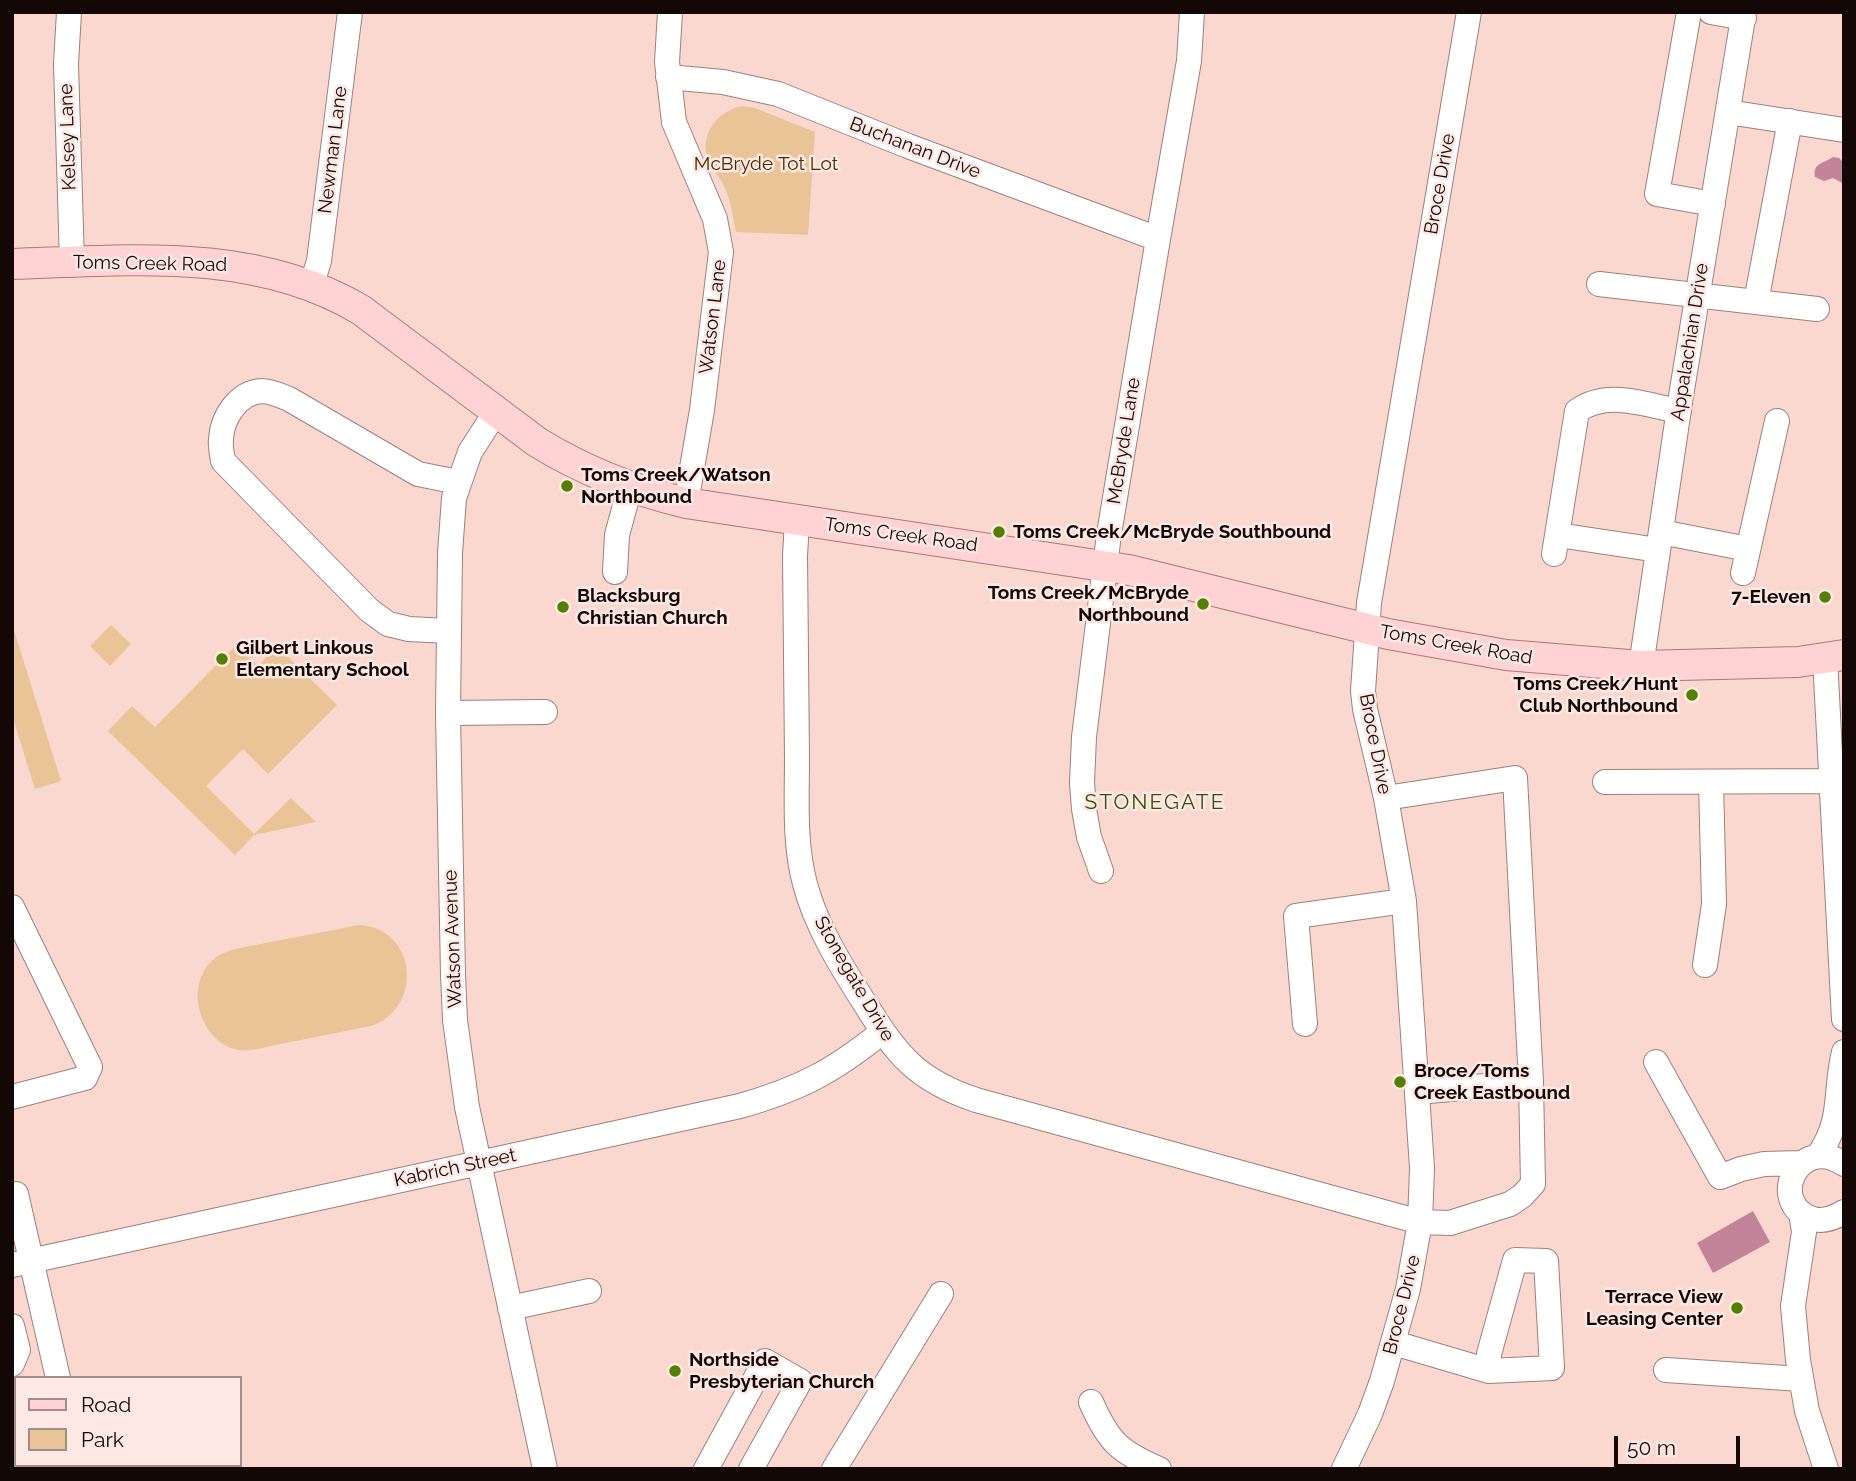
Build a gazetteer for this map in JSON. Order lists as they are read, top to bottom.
{
  "streets": {
    "main road": ["Toms Creek Road"],
    "street": [
      "Kelsey Lane",
      "Buchanan Drive",
      "Newman Lane",
      "Broce Drive",
      "Watson Lane",
      "Appalachian Drive",
      "McBryde Lane",
      "Watson Avenue",
      "Stonegate Drive",
      "Kabrich Street"
    ]
  },
  "crossings": [
    ["Kelsey Lane", "Toms Creek Road"],
    ["Buchanan Drive", "Watson Lane"],
    ["Buchanan Drive", "McBryde Lane"],
    ["Newman Lane", "Toms Creek Road"],
    ["Broce Drive", "Toms Creek Road"],
    ["Broce Drive", "Stonegate Drive"],
    ["Toms Creek Road", "Watson Lane"],
    ["Toms Creek Road", "Appalachian Drive"],
    ["Toms Creek Road", "McBryde Lane"],
    ["Toms Creek Road", "Watson Avenue"],
    ["Toms Creek Road", "Stonegate Drive"],
    ["Watson Avenue", "Kabrich Street"],
    ["Stonegate Drive", "Kabrich Street"]
  ],
  "districts": ["STONEGATE"],
  "parks": ["McBryde Tot Lot"],
  "places": [
    "Toms Creek/Watson Northbound",
    "Toms Creek/McBryde Southbound",
    "7-Eleven",
    "Toms Creek/McBryde Northbound",
    "Blacksburg Christian Church",
    "Gilbert Linkous Elementary School",
    "Toms Creek/Hunt Club Northbound",
    "Broce/Toms Creek Eastbound",
    "Terrace View Leasing Center",
    "Northside Presbyterian Church"
  ],
  "legend": ["Road", "Park"],
  "scale_bar": "50 m"
}
